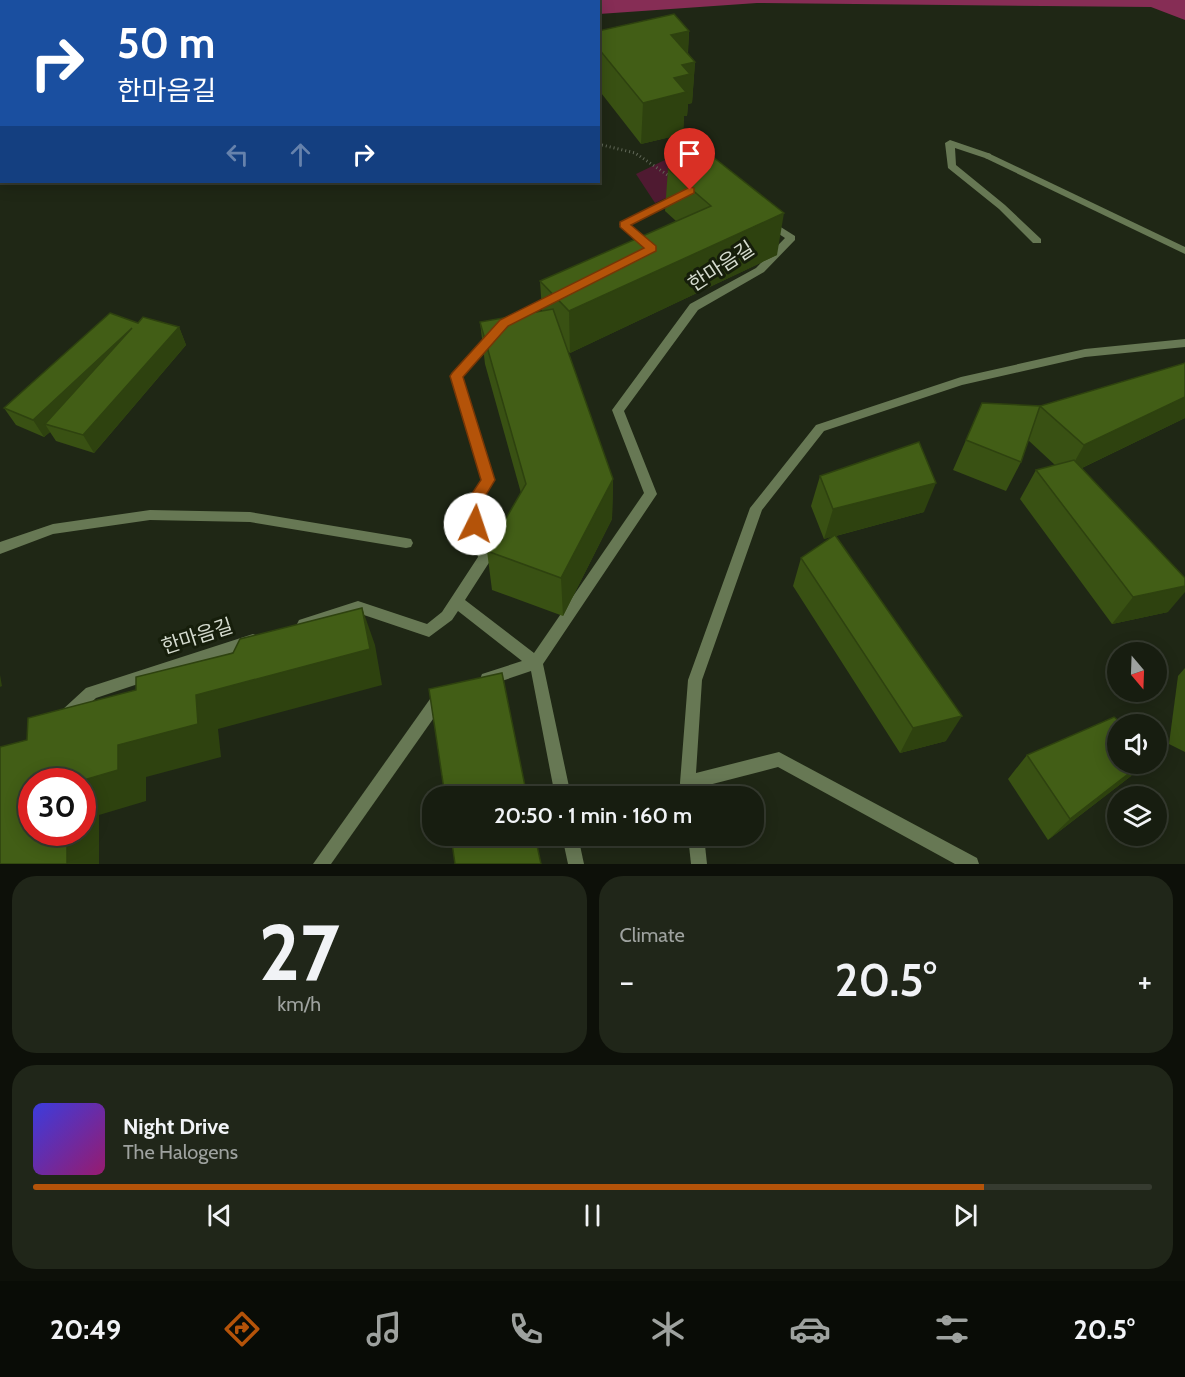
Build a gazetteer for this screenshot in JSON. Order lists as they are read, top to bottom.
{
  "streets": {
    "street": ["한마음길"]
  },
  "north": "bottom",
  "page": {
    "turn": ["50 m", "한마음길"],
    "limit": "30",
    "trip": "20:50 · 1 min · 160 m",
    "tile": [
      ["27", "km/h"],
      "Climate"
    ],
    "heat": ["−", "20.5°", "+"],
    "song": ["Night Drive", "The Halogens"],
    "tabs": ["20:49", "20.5°"]
  }
}
